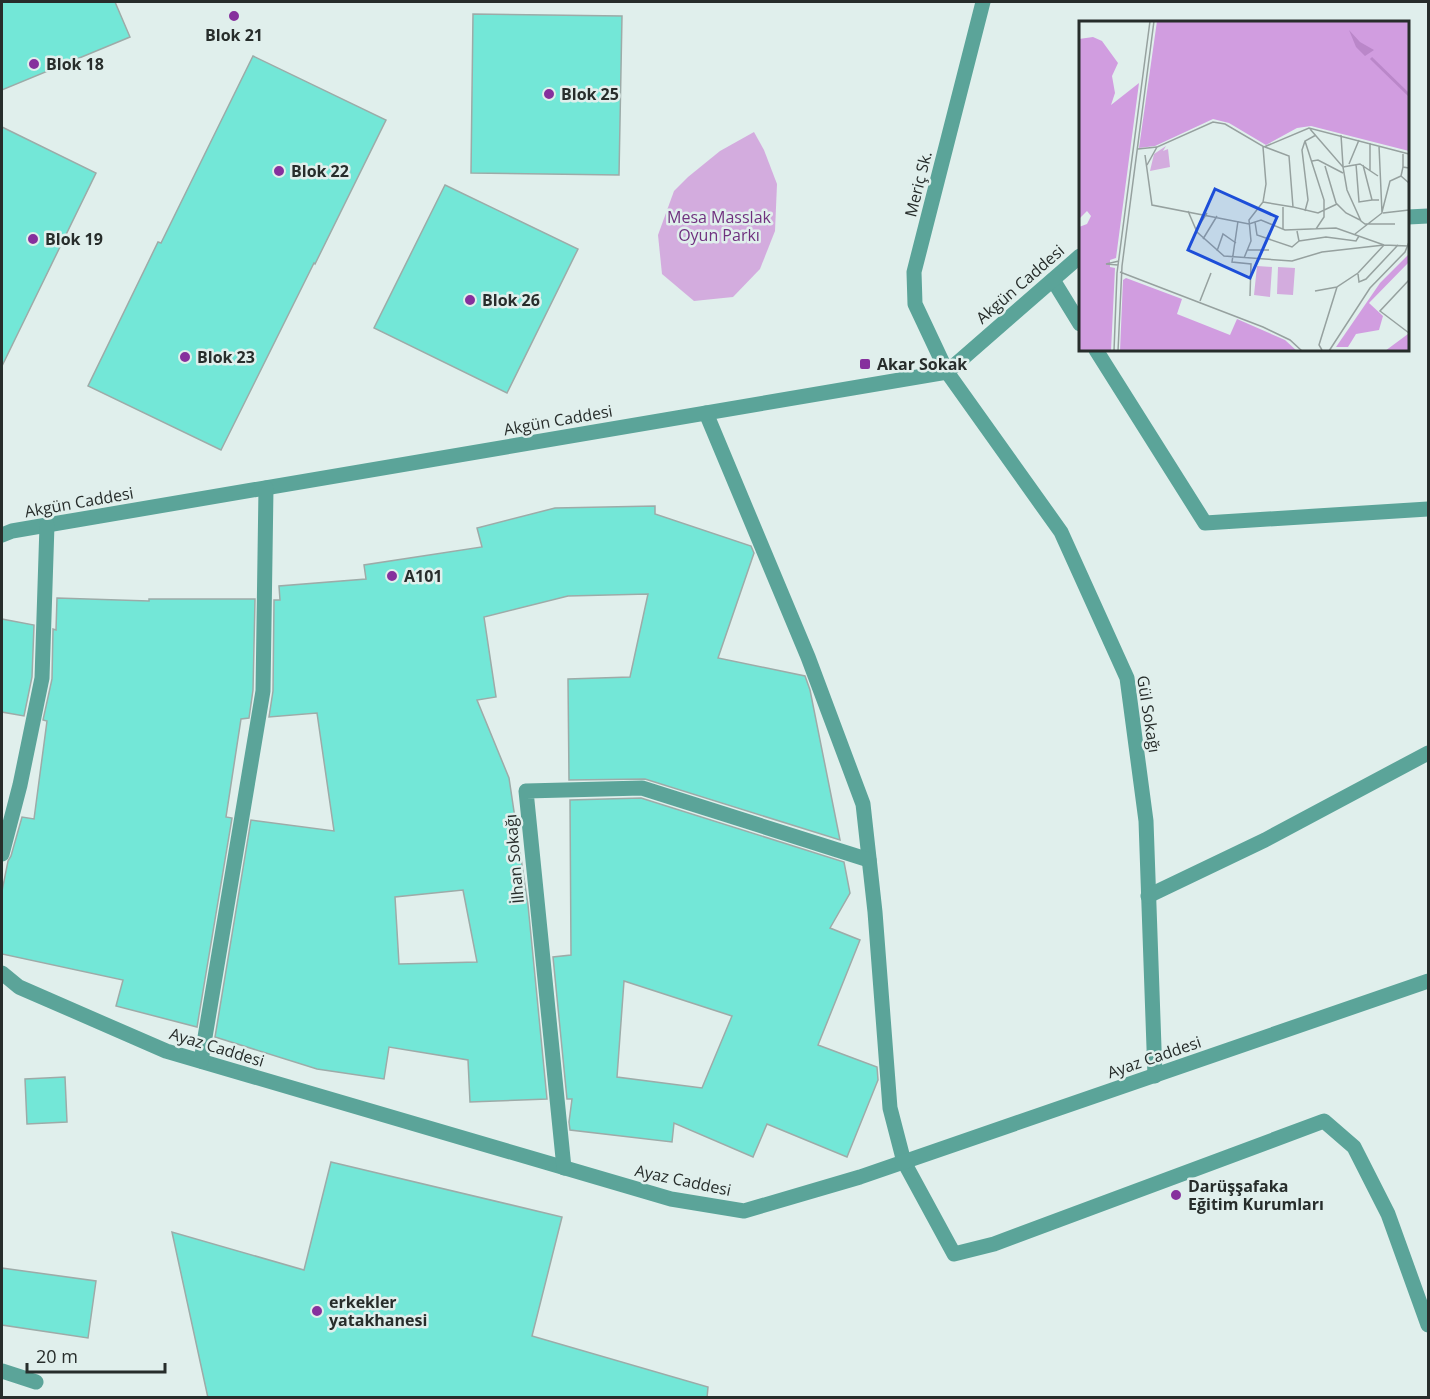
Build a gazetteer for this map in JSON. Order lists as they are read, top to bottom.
{
  "streets": {
    "street": [
      "Meriç Sk.",
      "Akgün Caddesi",
      "Gül Sokağı",
      "İlhan Sokağı",
      "Ayaz Caddesi"
    ]
  },
  "crossings": [
    ["Meriç Sk.", "Akgün Caddesi"],
    ["Meriç Sk.", "Gül Sokağı"],
    ["Akgün Caddesi", "Gül Sokağı"],
    ["Gül Sokağı", "Ayaz Caddesi"],
    ["İlhan Sokağı", "Ayaz Caddesi"]
  ],
  "parks": ["Mesa Masslak Oyun Parkı"],
  "places": {
    "other": [
      "Blok 21",
      "Blok 18",
      "Blok 25",
      "Blok 22",
      "Blok 19",
      "Blok 26",
      "Blok 23",
      "A101",
      "Darüşşafaka Eğitim Kurumları",
      "erkekler yatakhanesi"
    ],
    "transit": ["Akar Sokak"]
  },
  "scale_bar": "20 m"
}
